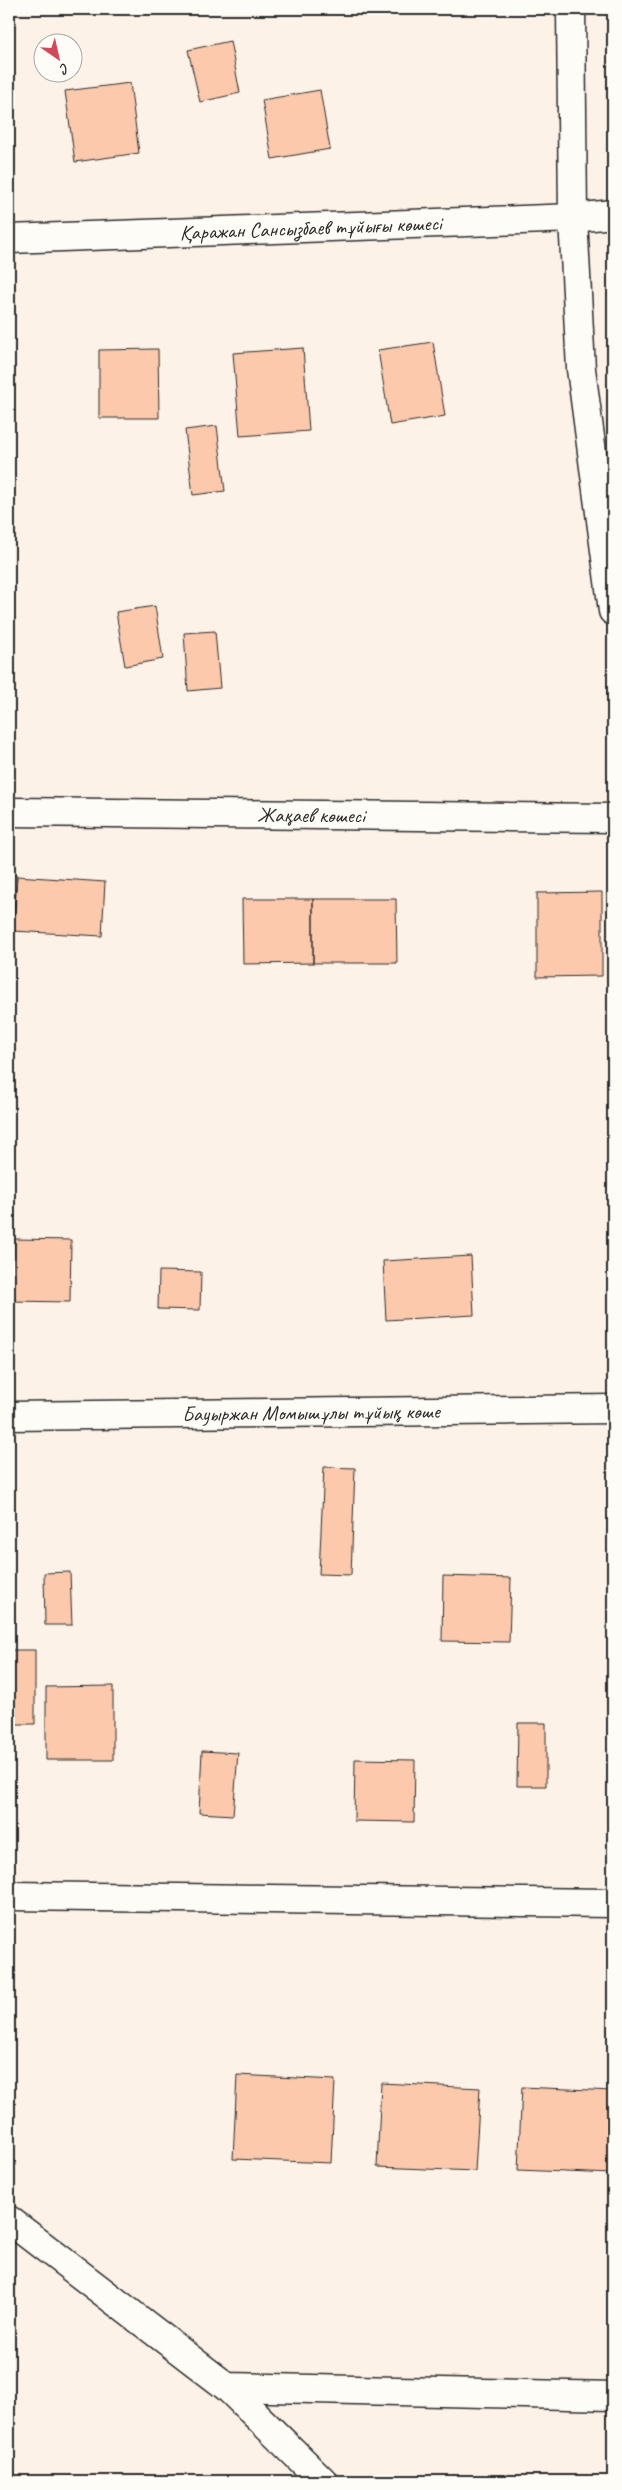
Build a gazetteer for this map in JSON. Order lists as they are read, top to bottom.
{
  "streets": {
    "street": ["Қаражан Сансызбаев тұйығы көшесі", "Жақаев көшесі", "Бауыржан Момышұлы тұйық көше"]
  },
  "north": "bottom right"
}
